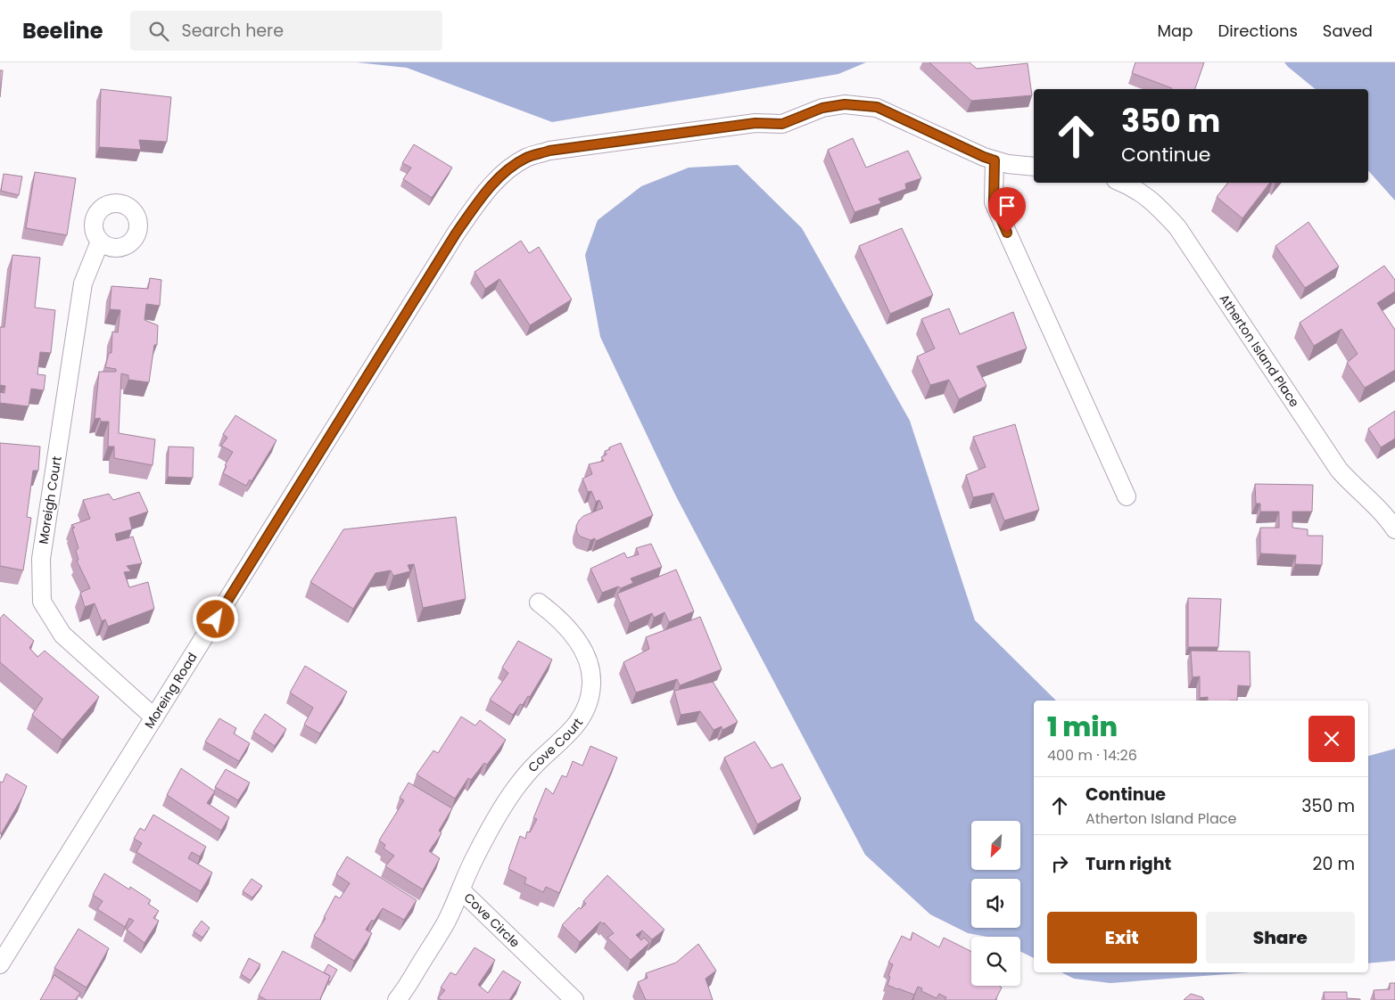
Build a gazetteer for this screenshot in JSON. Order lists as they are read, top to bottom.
{
  "streets": {
    "street": [
      "Atherton Island Place",
      "Moreigh Court",
      "Moreing Road",
      "Cove Court",
      "Cove Circle"
    ]
  },
  "crossings": [
    ["Moreigh Court", "Moreing Road"],
    ["Cove Court", "Cove Circle"]
  ],
  "north": "bottom left",
  "page": {
    "header": "Beeline",
    "search": "Search here",
    "nav": ["Map", "Directions", "Saved"],
    "turn": ["350 m", "Continue"],
    "heading": ["1 min", "400 m · 14:26"],
    "list": [
      {
        "name": "Continue",
        "note": "Atherton Island Place",
        "value": "350 m"
      },
      {
        "name": "Turn right",
        "value": "20 m"
      }
    ],
    "buttons": ["Exit", "Share"]
  }
}
